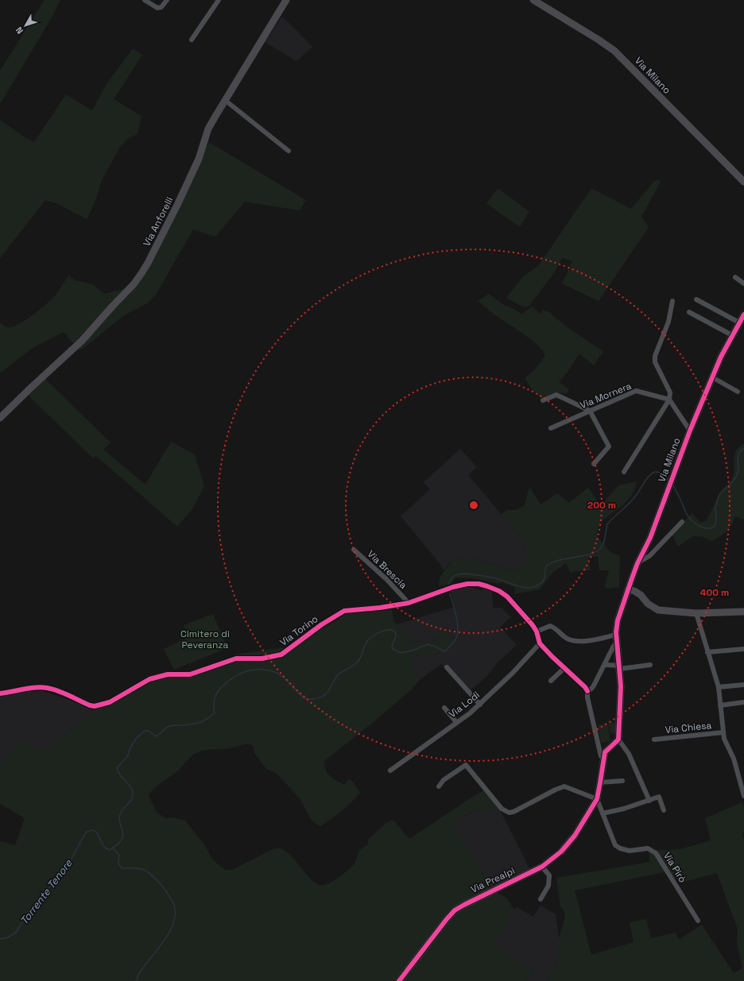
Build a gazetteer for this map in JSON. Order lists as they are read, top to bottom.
{
  "streets": {
    "street": [
      "Via Milano",
      "Via Anforelli",
      "Via Mornera",
      "Via Brescia",
      "Via Torino",
      "Via Lodi",
      "Via Chiesa",
      "Via Pirò",
      "Via Prealpi"
    ]
  },
  "crossings": [
    ["Via Brescia", "Via Torino"],
    ["Via Pirò", "Via Prealpi"]
  ],
  "water": ["Torrente Tenore"],
  "parks": ["Cimitero di Peveranza"],
  "north": "bottom left",
  "rings": ["200 m", "400 m"]
}
